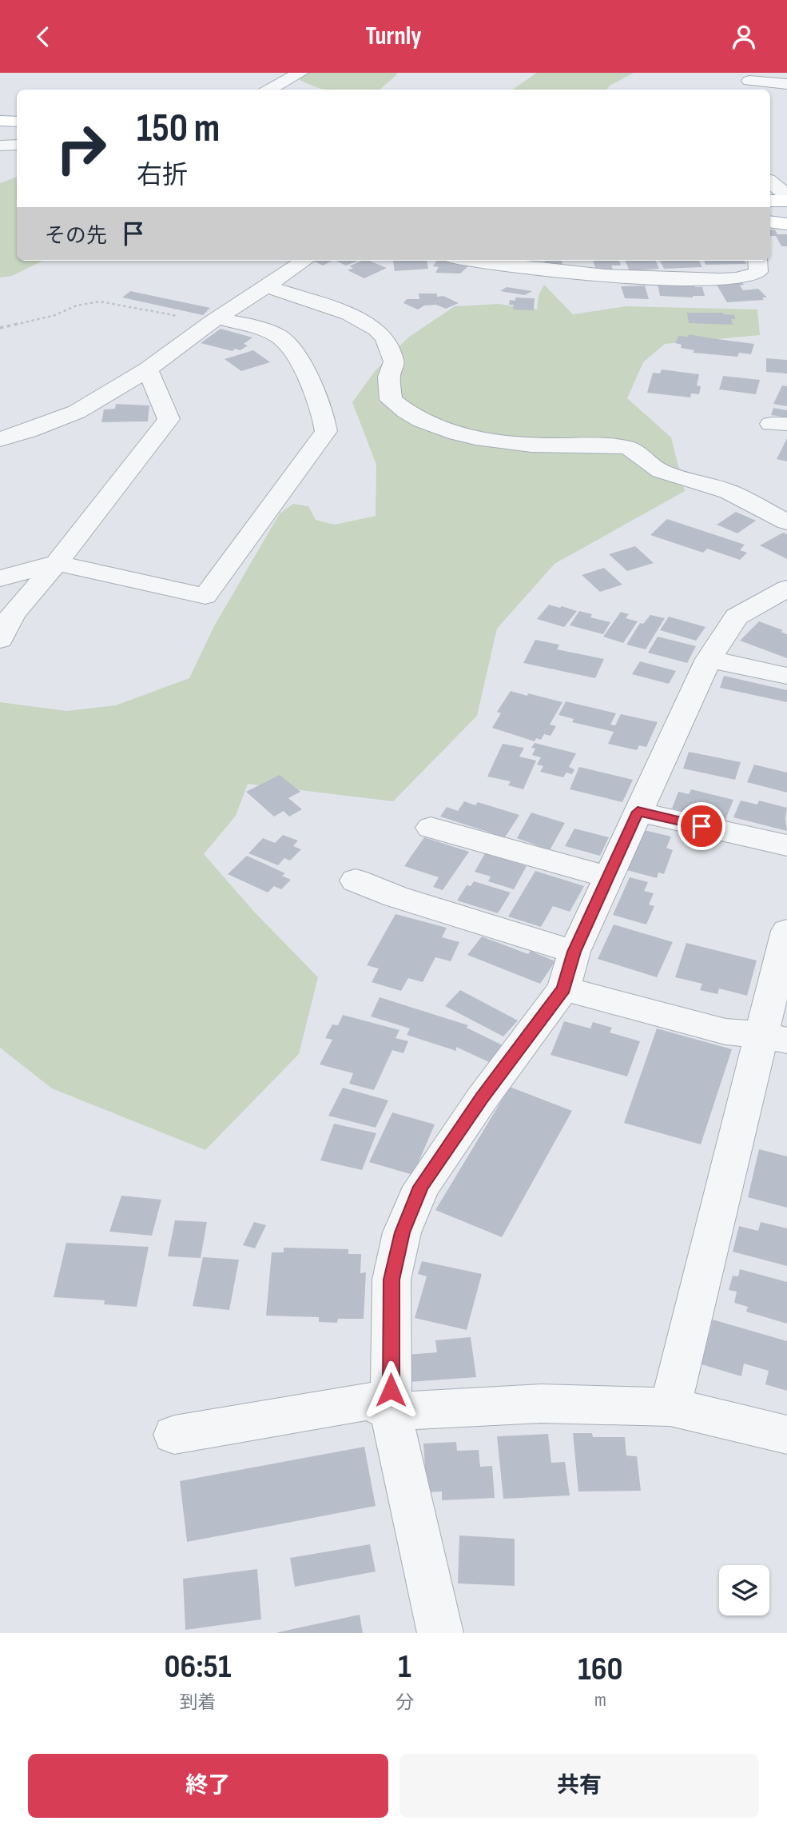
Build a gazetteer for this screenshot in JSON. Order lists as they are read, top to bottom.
{
  "page": {
    "header": "Turnly",
    "turn": ["150 m", "右折"],
    "then": "その先",
    "eta": [
      "06:51",
      "到着",
      "1",
      "分",
      "160",
      "m"
    ],
    "buttons": ["終了", "共有"]
  }
}
